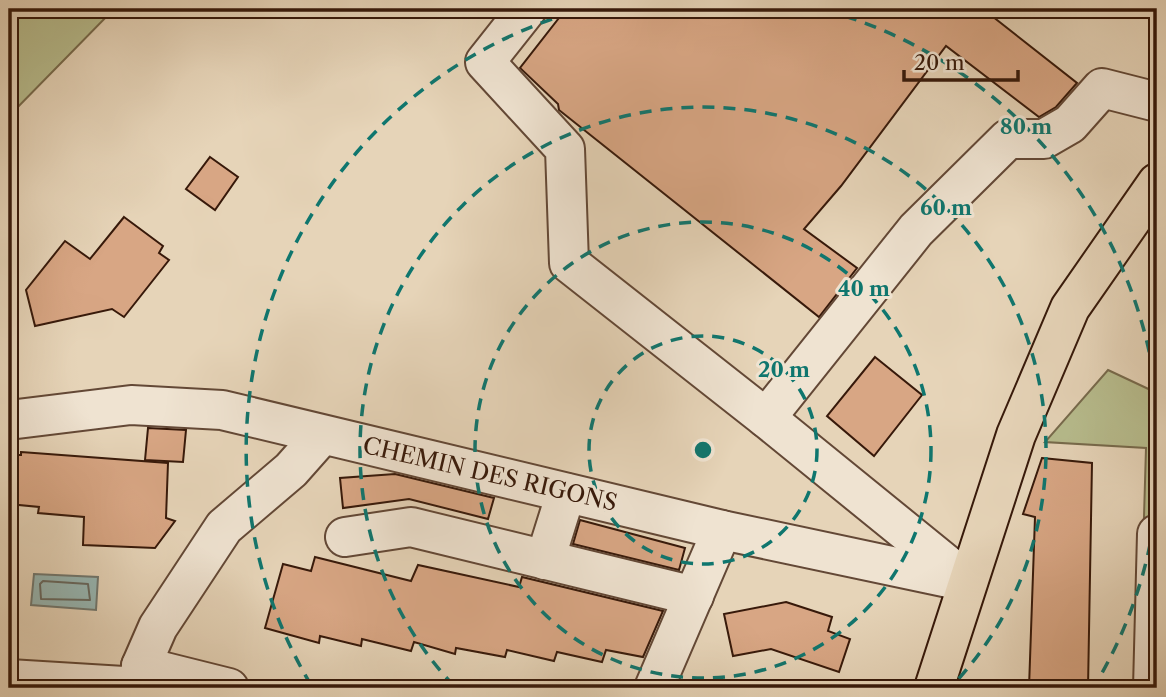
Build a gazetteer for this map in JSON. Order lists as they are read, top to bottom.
{
  "streets": {
    "street": ["CHEMIN DES RIGONS"]
  },
  "scale_bar": "20 m",
  "rings": [
    "80 m",
    "60 m",
    "40 m",
    "20 m"
  ]
}
